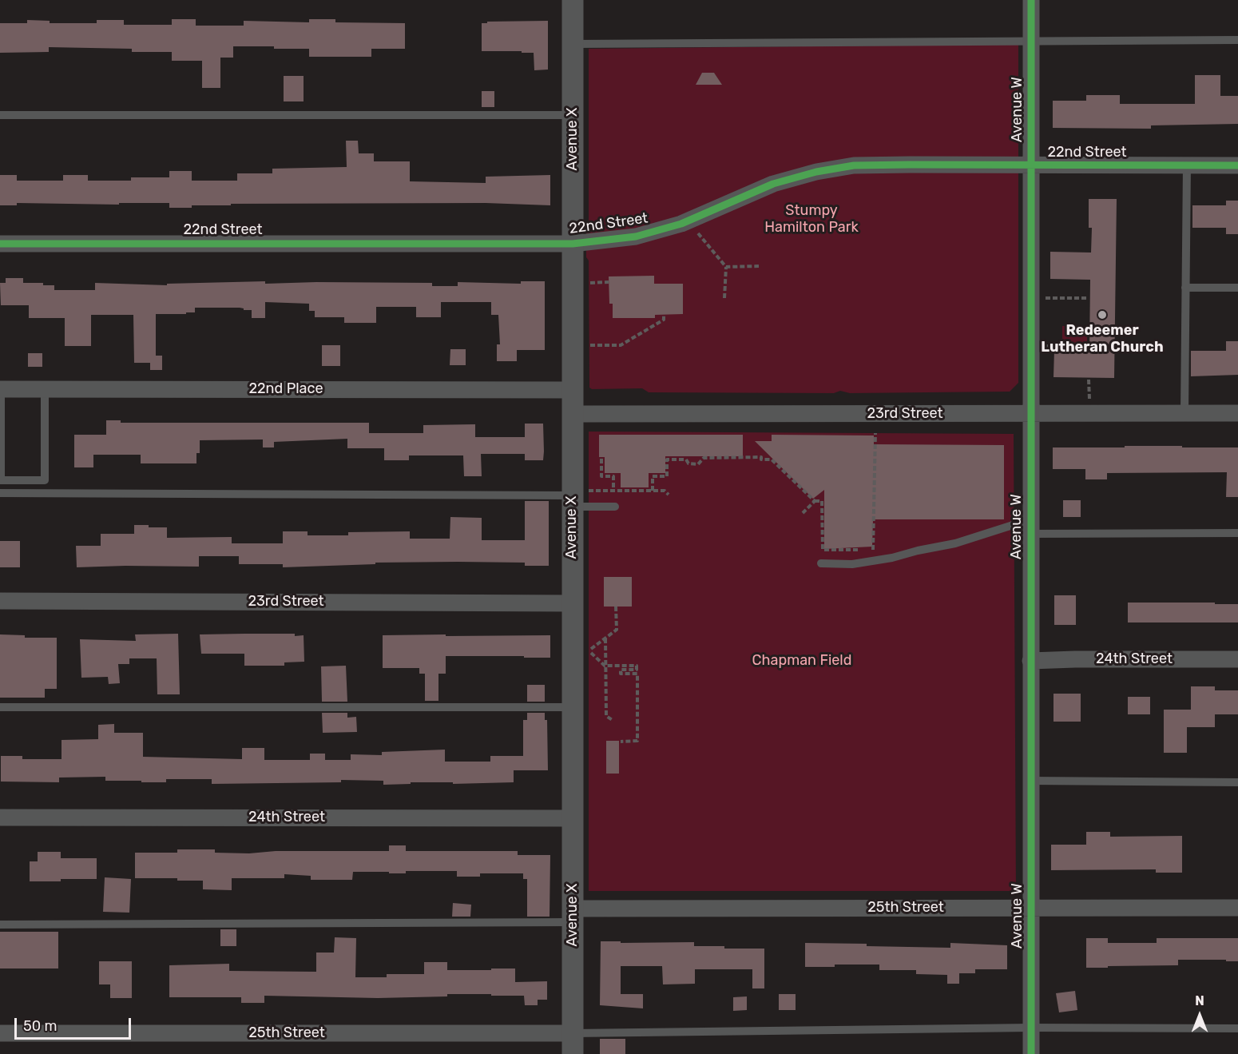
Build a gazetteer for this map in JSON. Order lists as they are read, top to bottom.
{
  "streets": {
    "street": [
      "Avenue W",
      "Avenue X",
      "22nd Street",
      "22nd Place",
      "23rd Street",
      "24th Street",
      "25th Street"
    ]
  },
  "crossings": [
    ["Avenue W", "22nd Street"],
    ["Avenue W", "23rd Street"],
    ["Avenue W", "24th Street"],
    ["Avenue W", "25th Street"],
    ["Avenue X", "22nd Street"],
    ["Avenue X", "22nd Place"],
    ["Avenue X", "23rd Street"],
    ["Avenue X", "24th Street"],
    ["Avenue X", "25th Street"]
  ],
  "parks": ["Stumpy Hamilton Park", "Chapman Field"],
  "places": ["Redeemer Lutheran Church"],
  "scale_bar": "50 m",
  "north": "top"
}
